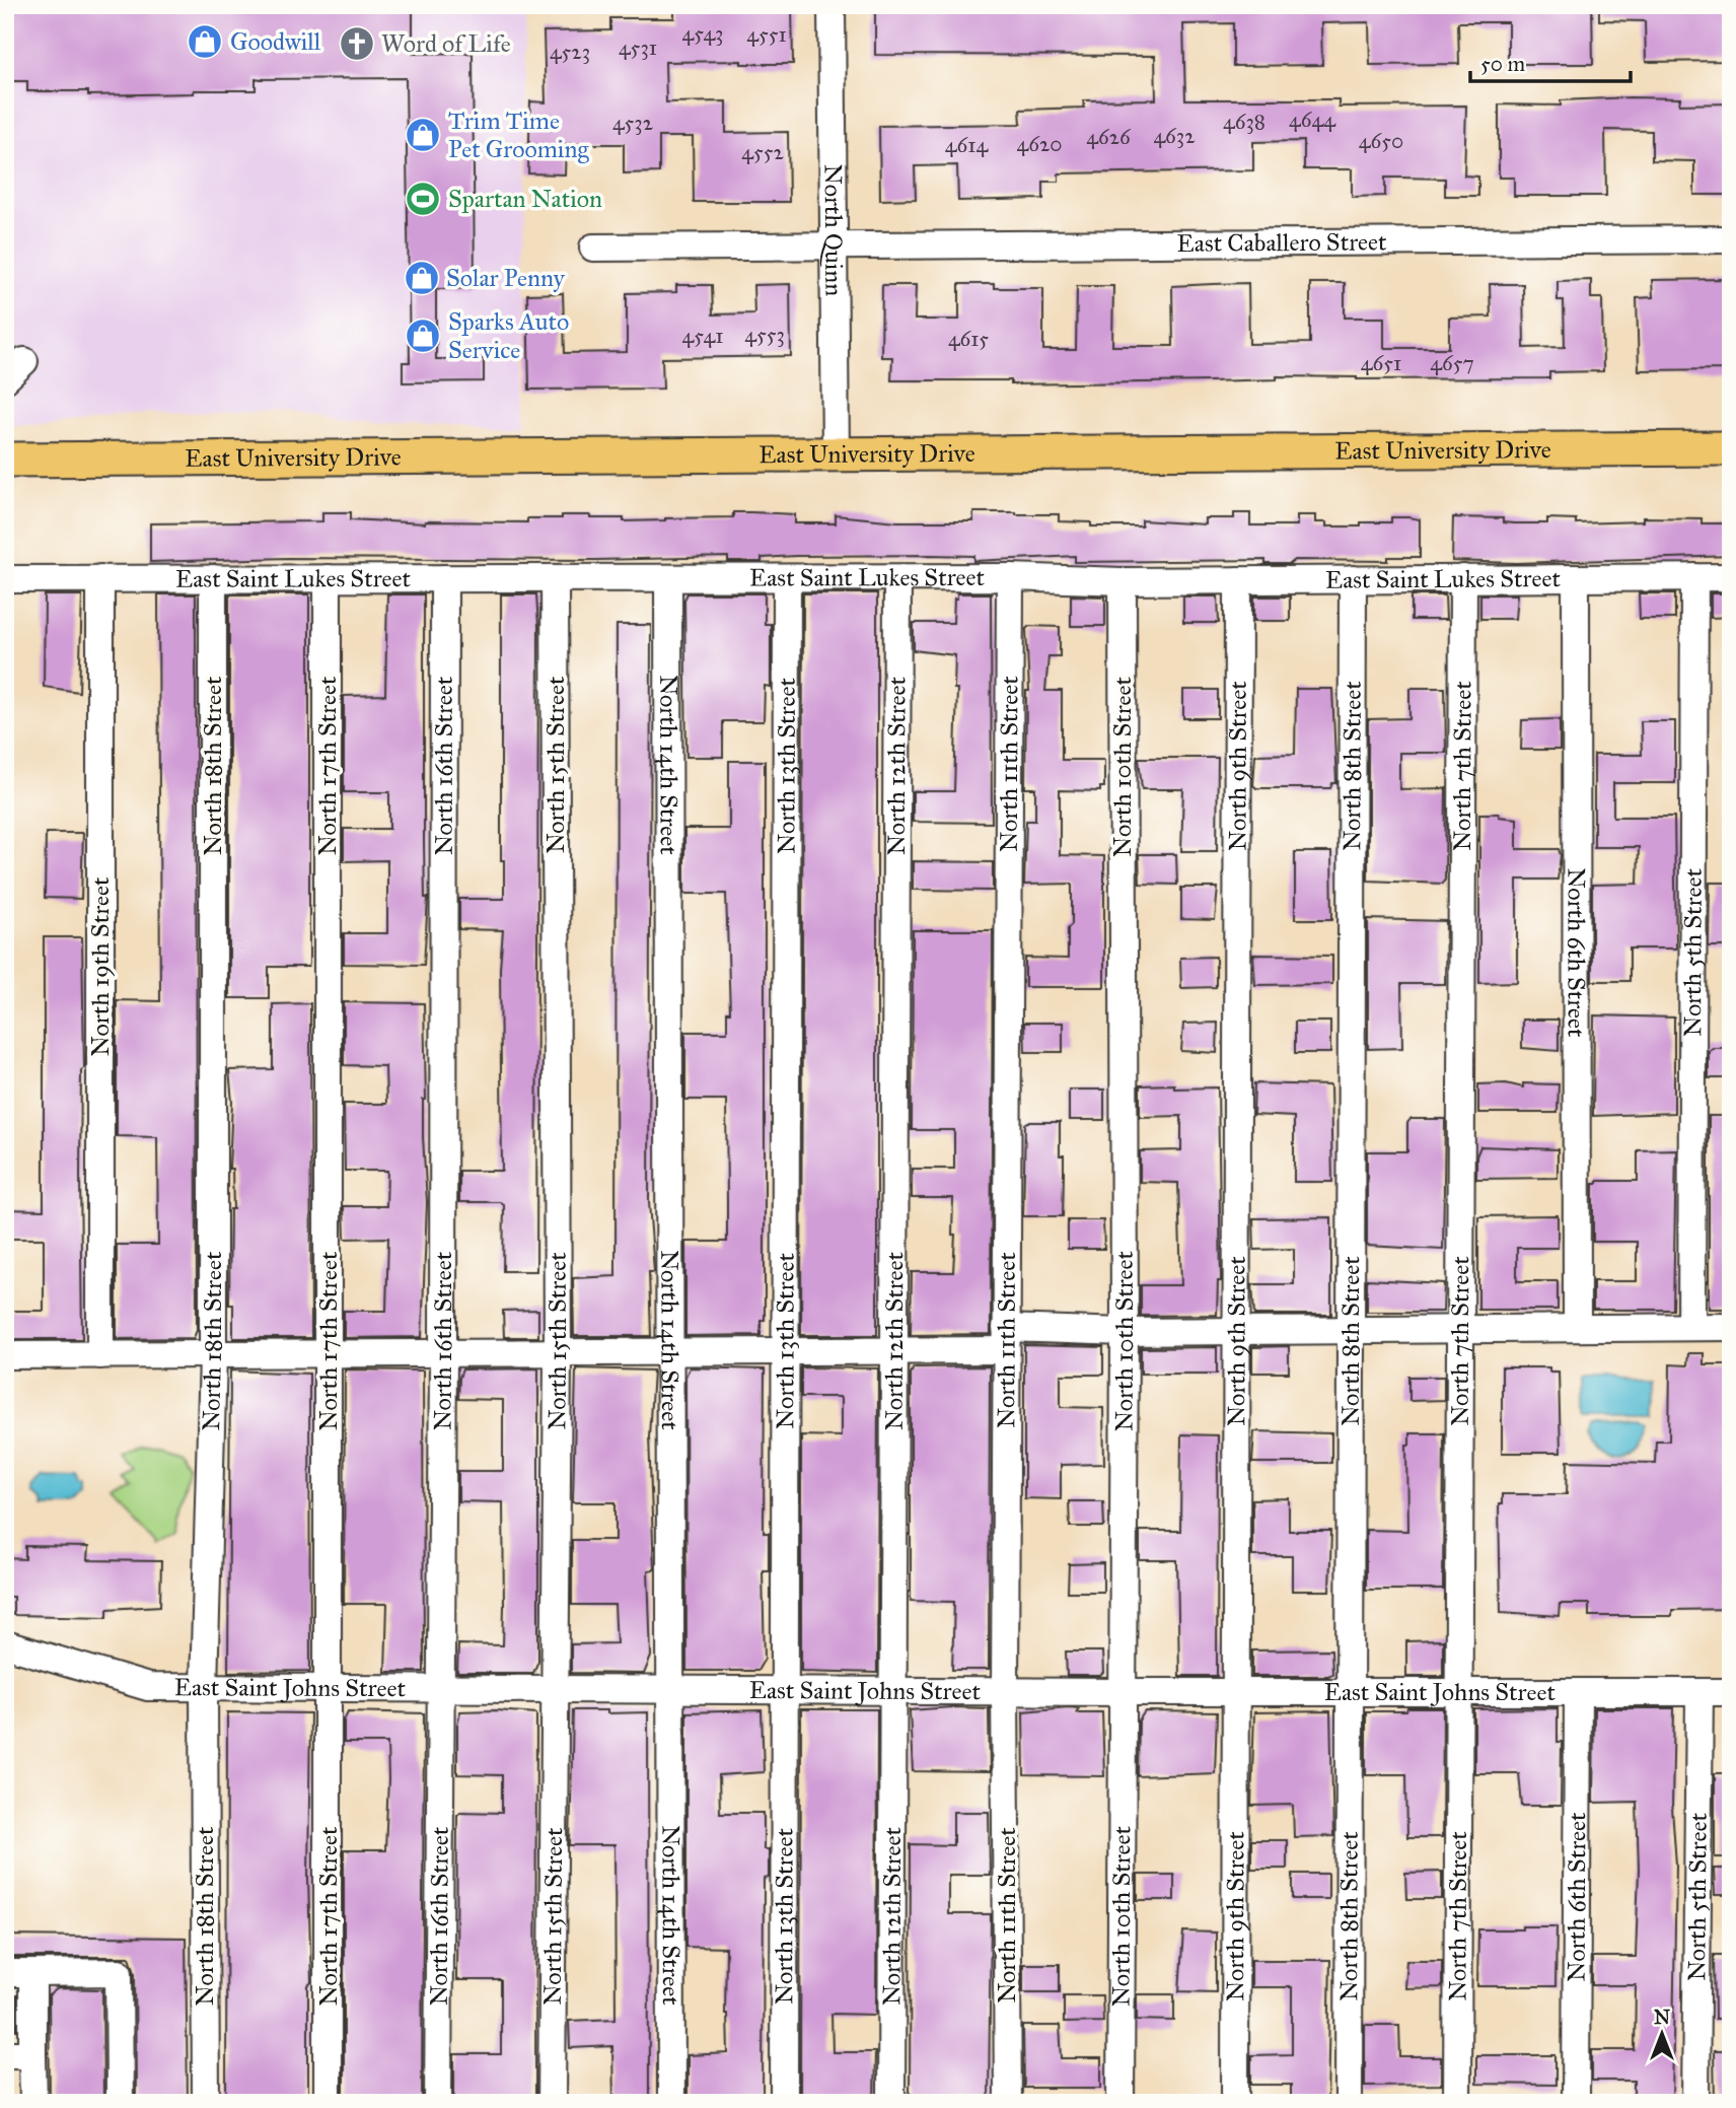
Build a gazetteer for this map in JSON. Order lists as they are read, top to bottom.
{
  "streets": {
    "main road": ["East University Drive"],
    "street": [
      "North Quinn",
      "East Caballero Street",
      "East Saint Lukes Street",
      "North 15th Street",
      "North 14th Street",
      "North 13th Street",
      "North 12th Street",
      "North 11th Street",
      "North 18th Street",
      "North 17th Street",
      "North 16th Street",
      "North 9th Street",
      "North 8th Street",
      "North 7th Street",
      "North 10th Street",
      "North 6th Street",
      "North 5th Street",
      "North 19th Street",
      "East Saint Johns Street"
    ]
  },
  "crossings": [
    ["North Quinn", "East Caballero Street"],
    ["North Quinn", "East University Drive"],
    ["East Saint Lukes Street", "North 15th Street"],
    ["East Saint Lukes Street", "North 14th Street"],
    ["East Saint Lukes Street", "North 13th Street"],
    ["East Saint Lukes Street", "North 12th Street"],
    ["East Saint Lukes Street", "North 11th Street"],
    ["East Saint Lukes Street", "North 18th Street"],
    ["East Saint Lukes Street", "North 17th Street"],
    ["East Saint Lukes Street", "North 16th Street"],
    ["East Saint Lukes Street", "North 9th Street"],
    ["East Saint Lukes Street", "North 8th Street"],
    ["East Saint Lukes Street", "North 7th Street"],
    ["East Saint Lukes Street", "North 10th Street"],
    ["East Saint Lukes Street", "North 6th Street"],
    ["East Saint Lukes Street", "North 5th Street"],
    ["East Saint Lukes Street", "North 19th Street"],
    ["North 15th Street", "East Saint Johns Street"],
    ["North 14th Street", "East Saint Johns Street"],
    ["North 13th Street", "East Saint Johns Street"],
    ["North 12th Street", "East Saint Johns Street"],
    ["North 11th Street", "East Saint Johns Street"],
    ["North 18th Street", "East Saint Johns Street"],
    ["North 17th Street", "East Saint Johns Street"],
    ["North 16th Street", "East Saint Johns Street"],
    ["North 9th Street", "East Saint Johns Street"],
    ["North 8th Street", "East Saint Johns Street"],
    ["North 7th Street", "East Saint Johns Street"],
    ["North 10th Street", "East Saint Johns Street"],
    ["North 6th Street", "East Saint Johns Street"],
    ["North 5th Street", "East Saint Johns Street"]
  ],
  "places": {
    "shop": [
      "Goodwill",
      "Trim Time Pet Grooming",
      "Solar Penny",
      "Sparks Auto Service"
    ],
    "church": ["Word of Life"],
    "sports": ["Spartan Nation"]
  },
  "house_numbers": [
    "4543",
    "4551",
    "4531",
    "4523",
    "4644",
    "4638",
    "4532",
    "4632",
    "4626",
    "4650",
    "4620",
    "4614",
    "4552",
    "4553",
    "4541",
    "4615",
    "4651",
    "4657"
  ],
  "scale_bar": "50 m",
  "north": "top"
}
